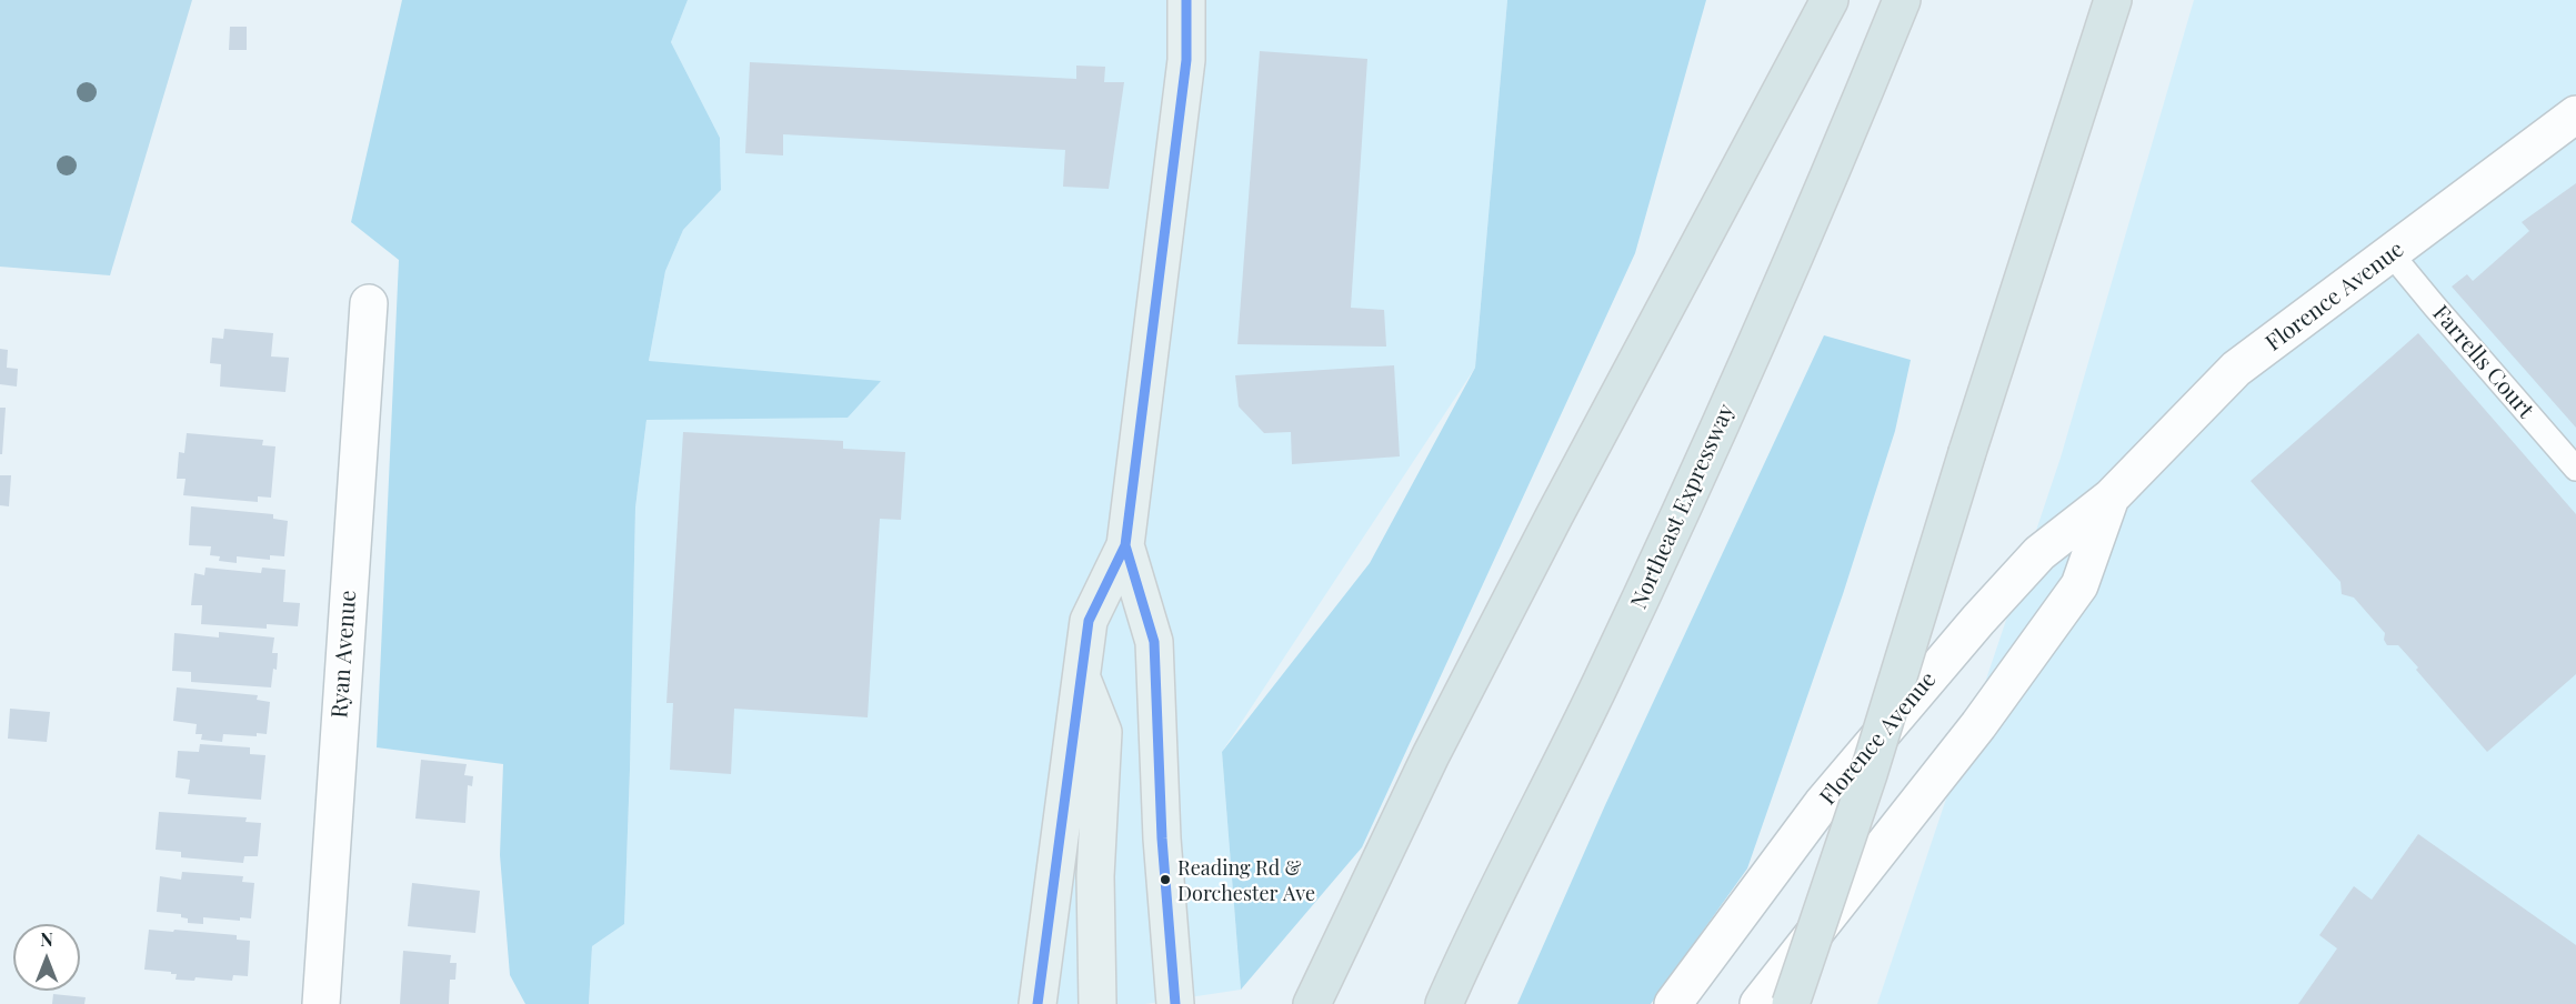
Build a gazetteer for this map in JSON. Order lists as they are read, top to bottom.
{
  "streets": {
    "highway": ["Northeast Expressway"],
    "street": ["Florence Avenue", "Ryan Avenue"],
    "lane": ["Farrells Court"]
  },
  "crossings": [
    ["Florence Avenue", "Farrells Court"]
  ],
  "places": ["Reading Rd & Dorchester Ave"],
  "north": "top"
}
